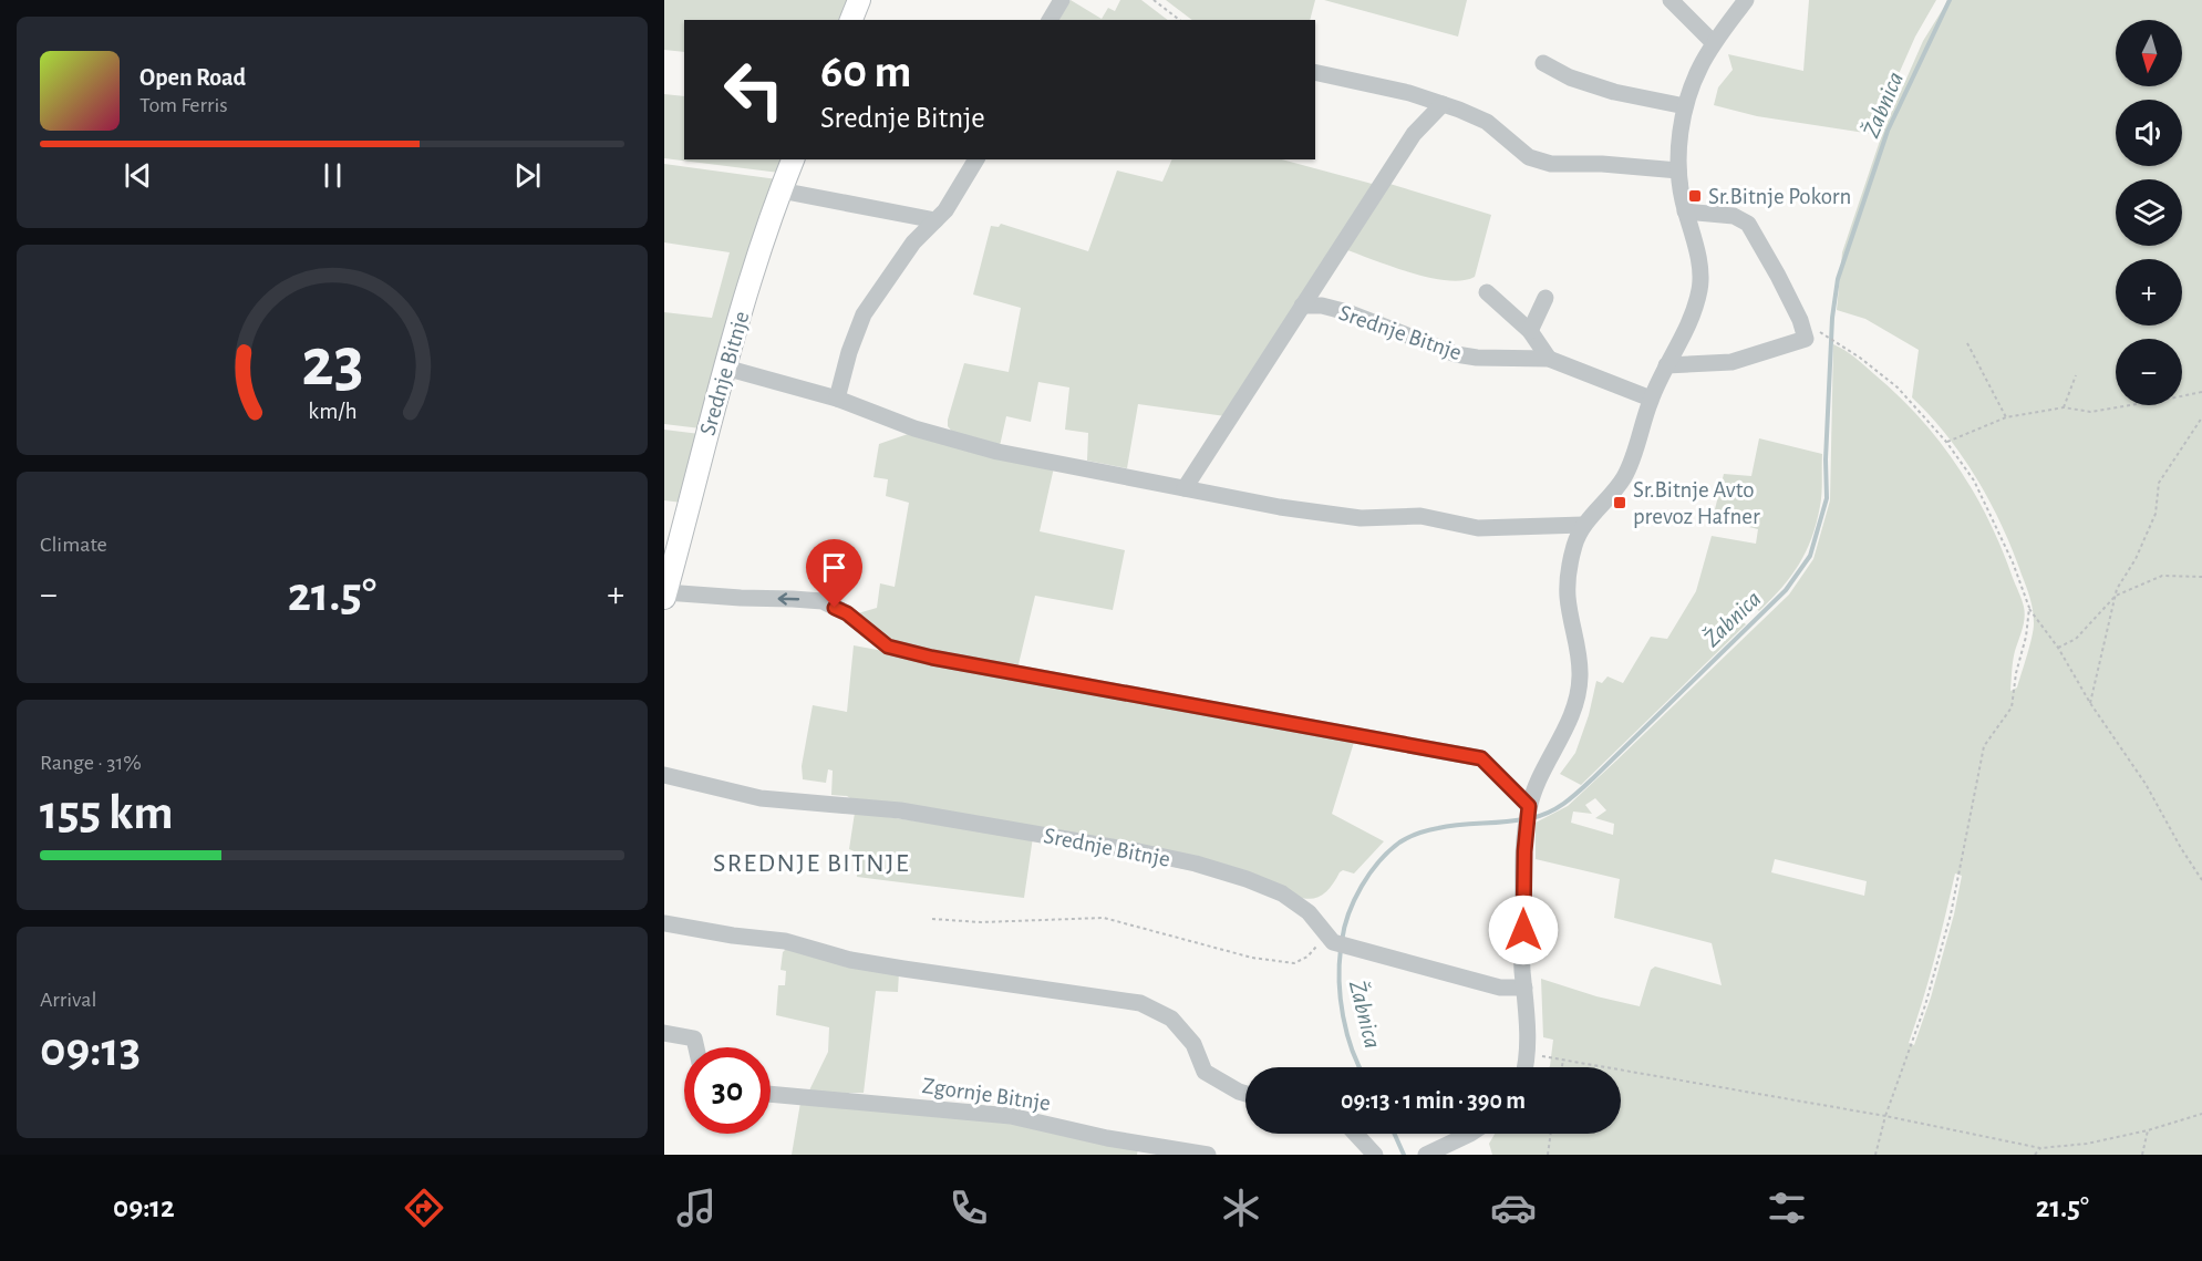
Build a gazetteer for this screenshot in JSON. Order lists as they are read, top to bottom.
{
  "streets": {
    "main road": ["Srednje Bitnje"],
    "street": ["Zgornje Bitnje"]
  },
  "districts": ["SREDNJE BITNJE"],
  "water": ["Žabnica"],
  "places": {
    "transit": ["Sr.Bitnje Pokorn", "Sr.Bitnje Avto prevoz Hafner"]
  },
  "north": "bottom",
  "page": {
    "map_buttons": ["+", "−"],
    "turn": ["60 m", "Srednje Bitnje"],
    "song": ["Open Road", "Tom Ferris"],
    "tile": [
      "Climate",
      ["Range · 31%", "155 km"],
      ["Arrival", "09:13"]
    ],
    "heat": ["−", "21.5°", "+"],
    "limit": "30",
    "trip": "09:13 · 1 min · 390 m",
    "tabs": ["09:12", "21.5°"],
    "gauge": ["23", "km/h"]
  }
}
